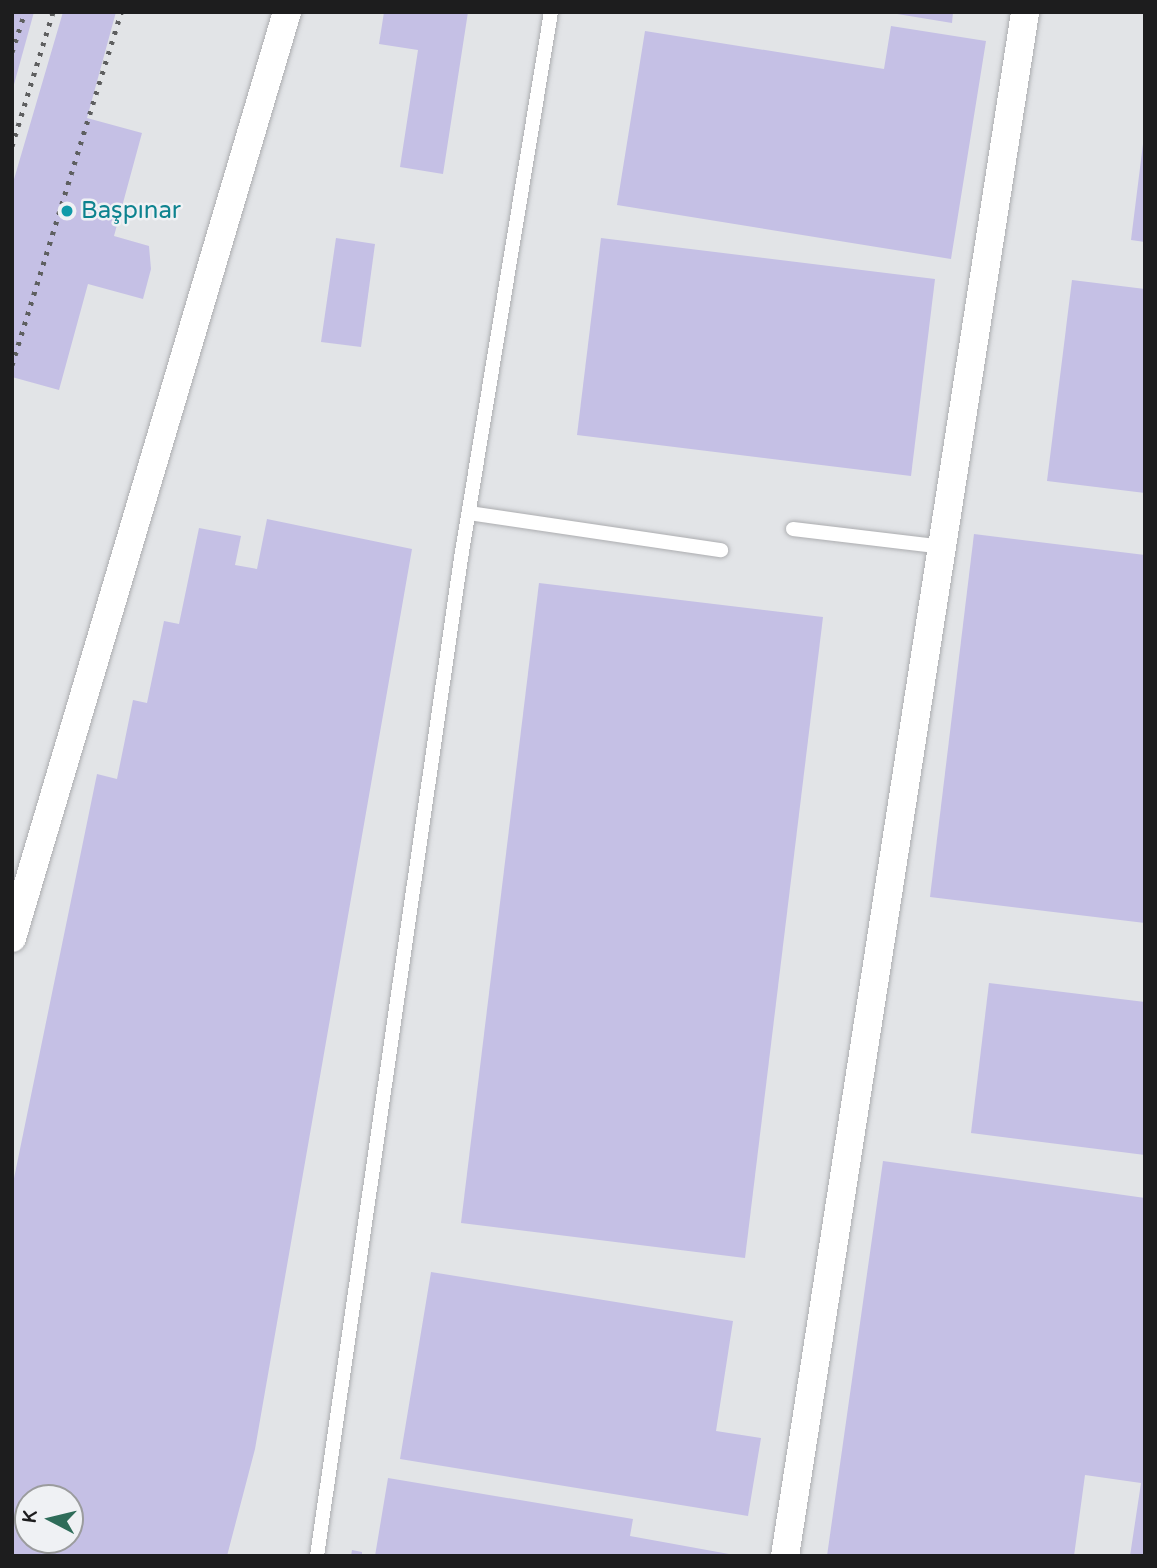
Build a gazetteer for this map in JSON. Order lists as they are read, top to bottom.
{
  "places": ["Başpınar"],
  "north": "left"
}
